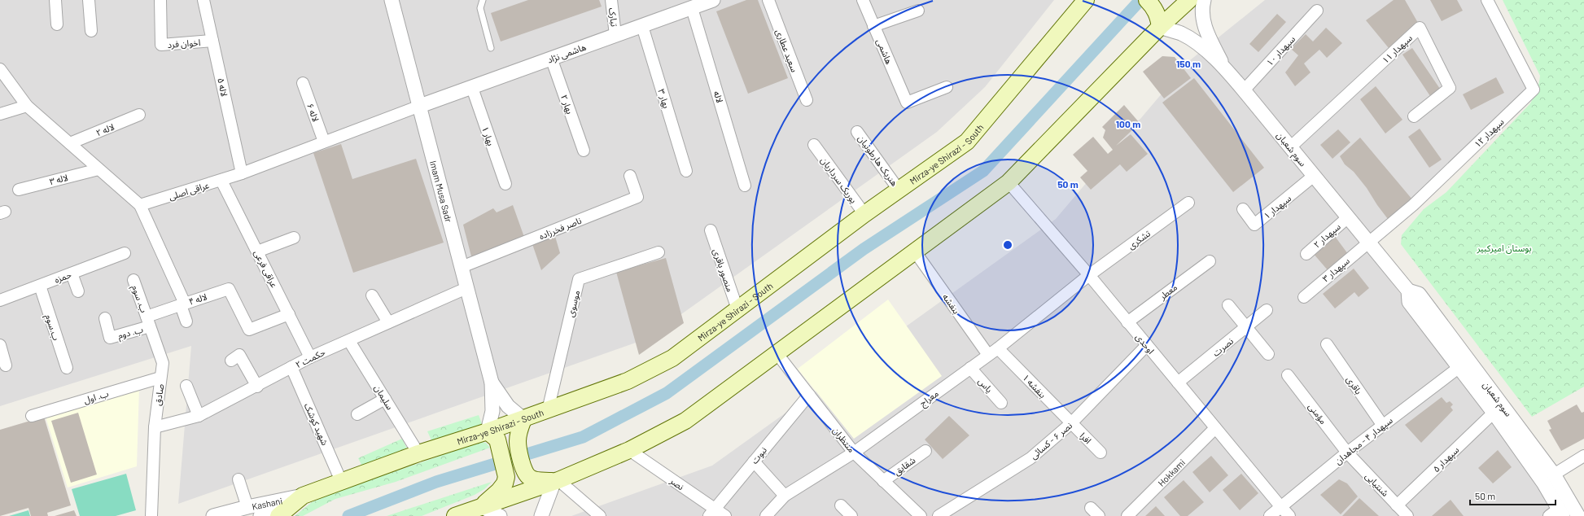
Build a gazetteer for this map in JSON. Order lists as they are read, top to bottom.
{
  "streets": {
    "main road": ["Mirza-ye Shirazi - South"],
    "street": [
      "تبارک",
      "اخوان فرد",
      "سپهدار ۱۱",
      "سعید عطاری",
      "سپهدار ۱۰",
      "هاشمی",
      "هاشمی نژاد",
      "لاله ۵",
      "لاله",
      "بهار ۳",
      "بهار ۲",
      "لاله ۶",
      "لاله ۲",
      "سپهدار ۱۲",
      "بهار ۱",
      "سوم شعبان",
      "هنریک هارطونیان",
      "لاله ۳",
      "یوریک سرداریان",
      "عراقی اصلی",
      "Imam Musa Sadr",
      "سپهدار ۱",
      "ناصر فخرزاده",
      "سپهدار ۲",
      "تشکری",
      "عراقی فرعی",
      "سپهدار ۳",
      "منصور باقری",
      "حمزه",
      "معطر",
      "ب. سوم",
      "لاله ۴",
      "موسوی",
      "بنفشه",
      "ب.سوم",
      "ب. دوم",
      "اوحدی",
      "نصرت",
      "حکمت ۲",
      "یاس",
      "باقری",
      "بنفشه ۱",
      "صادق",
      "ب. اول",
      "سلیمان",
      "معراج",
      "مؤمنی",
      "شهید کوشک",
      "افرا",
      "منتظران",
      "نصر ۶ - کسائی",
      "سپهدار ۴ - مجاهدان",
      "نبوت",
      "سپهدار ۵",
      "شقایق",
      "Hokkami",
      "نصر",
      "شنتیایی",
      "Kashani"
    ]
  },
  "crossings": [
    ["تبارک", "هاشمی نژاد"],
    ["اخوان فرد", "لاله ۵"],
    ["سپهدار ۱۱", "سوم شعبان"],
    ["سپهدار ۱۰", "سوم شعبان"],
    ["هاشمی نژاد", "لاله"],
    ["هاشمی نژاد", "بهار ۳"],
    ["هاشمی نژاد", "بهار ۲"],
    ["هاشمی نژاد", "بهار ۱"],
    ["هاشمی نژاد", "عراقی اصلی"],
    ["هاشمی نژاد", "Imam Musa Sadr"],
    ["لاله ۵", "عراقی اصلی"],
    ["لاله ۶", "عراقی اصلی"],
    ["سپهدار ۱۲", "سوم شعبان"],
    ["سپهدار ۱۲", "سپهدار ۳"],
    ["سوم شعبان", "سپهدار ۱"],
    ["سوم شعبان", "سپهدار ۲"],
    ["سوم شعبان", "سپهدار ۳"],
    ["سوم شعبان", "سپهدار ۴ - مجاهدان"],
    ["سوم شعبان", "سپهدار ۵"],
    ["Mirza-ye Shirazi - South", "هنریک هارطونیان"],
    ["Mirza-ye Shirazi - South", "یوریک سرداریان"],
    ["Mirza-ye Shirazi - South", "Imam Musa Sadr"],
    ["Mirza-ye Shirazi - South", "منصور باقری"],
    ["Mirza-ye Shirazi - South", "موسوی"],
    ["Mirza-ye Shirazi - South", "سلیمان"],
    ["Mirza-ye Shirazi - South", "شهید کوشک"],
    ["Mirza-ye Shirazi - South", "Kashani"],
    ["عراقی اصلی", "Imam Musa Sadr"],
    ["عراقی اصلی", "عراقی فرعی"],
    ["عراقی اصلی", "لاله ۴"],
    ["Imam Musa Sadr", "ناصر فخرزاده"],
    ["Imam Musa Sadr", "حکمت ۲"],
    ["تشکری", "اوحدی"],
    ["تشکری", "معراج"],
    ["عراقی فرعی", "لاله ۴"],
    ["عراقی فرعی", "حکمت ۲"],
    ["حمزه", "ب.سوم"],
    ["معطر", "اوحدی"],
    ["ب. سوم", "ب. دوم"],
    ["ب. سوم", "صادق"],
    ["بنفشه", "معراج"],
    ["ب. دوم", "صادق"],
    ["اوحدی", "نصرت"],
    ["اوحدی", "معراج"],
    ["اوحدی", "نصر ۶ - کسائی"],
    ["اوحدی", "سپهدار ۴ - مجاهدان"],
    ["اوحدی", "Hokkami"],
    ["حکمت ۲", "صادق"],
    ["حکمت ۲", "سلیمان"],
    ["حکمت ۲", "شهید کوشک"],
    ["یاس", "معراج"],
    ["باقری", "سپهدار ۴ - مجاهدان"],
    ["بنفشه ۱", "معراج"],
    ["بنفشه ۱", "افرا"],
    ["بنفشه ۱", "نصر ۶ - کسائی"],
    ["صادق", "ب. اول"],
    ["معراج", "منتظران"],
    ["مؤمنی", "سپهدار ۴ - مجاهدان"],
    ["مؤمنی", "شنتیایی"],
    ["افرا", "نصر ۶ - کسائی"],
    ["منتظران", "نبوت"],
    ["منتظران", "شقایق"],
    ["سپهدار ۴ - مجاهدان", "شنتیایی"],
    ["نبوت", "نصر"],
    ["سپهدار ۵", "شنتیایی"]
  ],
  "parks": ["بوستان امیرکبیر"],
  "scale_bar": "50 m",
  "rings": ["150 m", "100 m", "50 m"]
}
